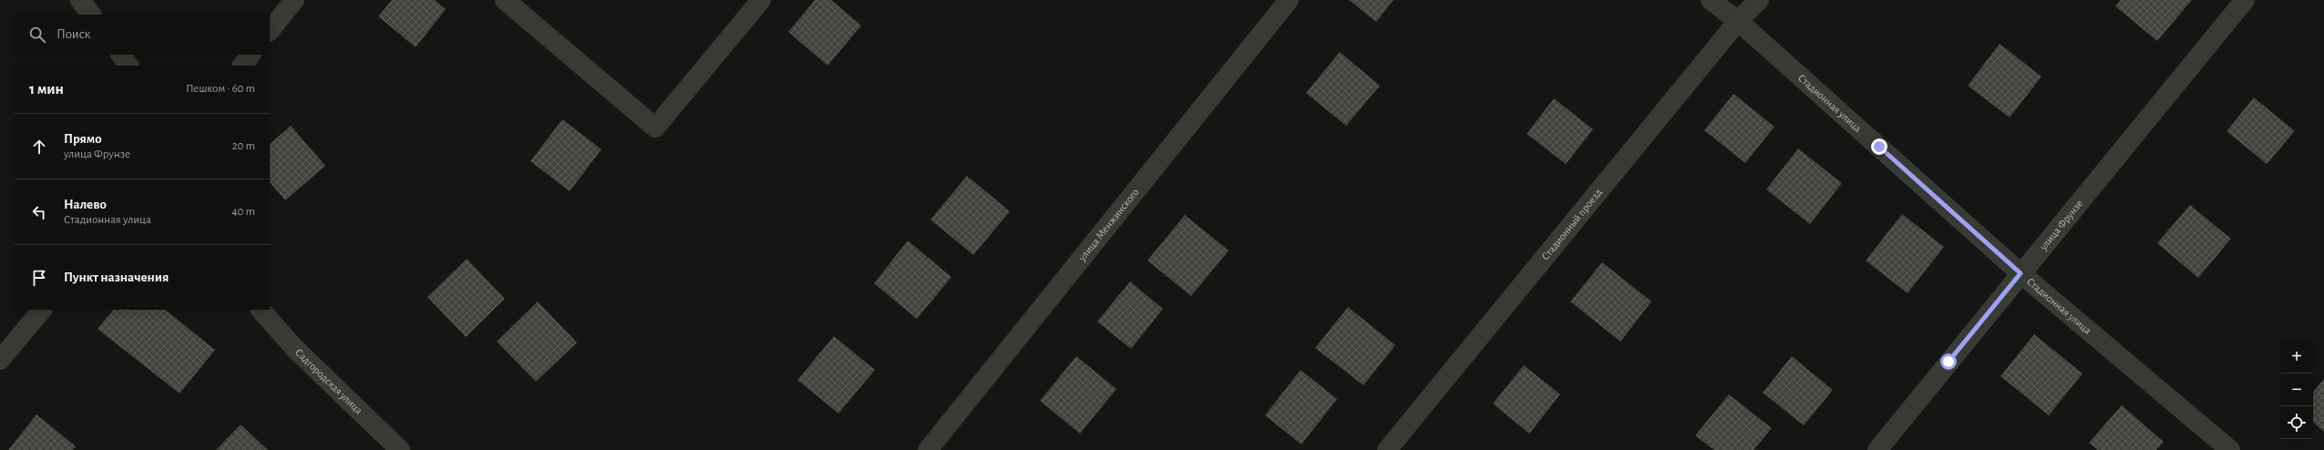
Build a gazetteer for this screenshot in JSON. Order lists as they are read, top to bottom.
{
  "streets": {
    "street": [
      "Стадионная улица",
      "Стадионный проезд",
      "улица Фрунзе",
      "улица Менжинского",
      "Садгородская улица"
    ]
  },
  "crossings": [
    ["Стадионная улица", "Стадионный проезд"],
    ["Стадионная улица", "улица Фрунзе"]
  ],
  "page": {
    "search": "Поиск",
    "heading": ["1 мин", "Пешком · 60 m"],
    "list": [
      ["Прямо", "улица Фрунзе", "20 m"],
      ["Налево", "Стадионная улица", "40 m"],
      "Пункт назначения"
    ],
    "map_buttons": ["+", "−"]
  }
}
